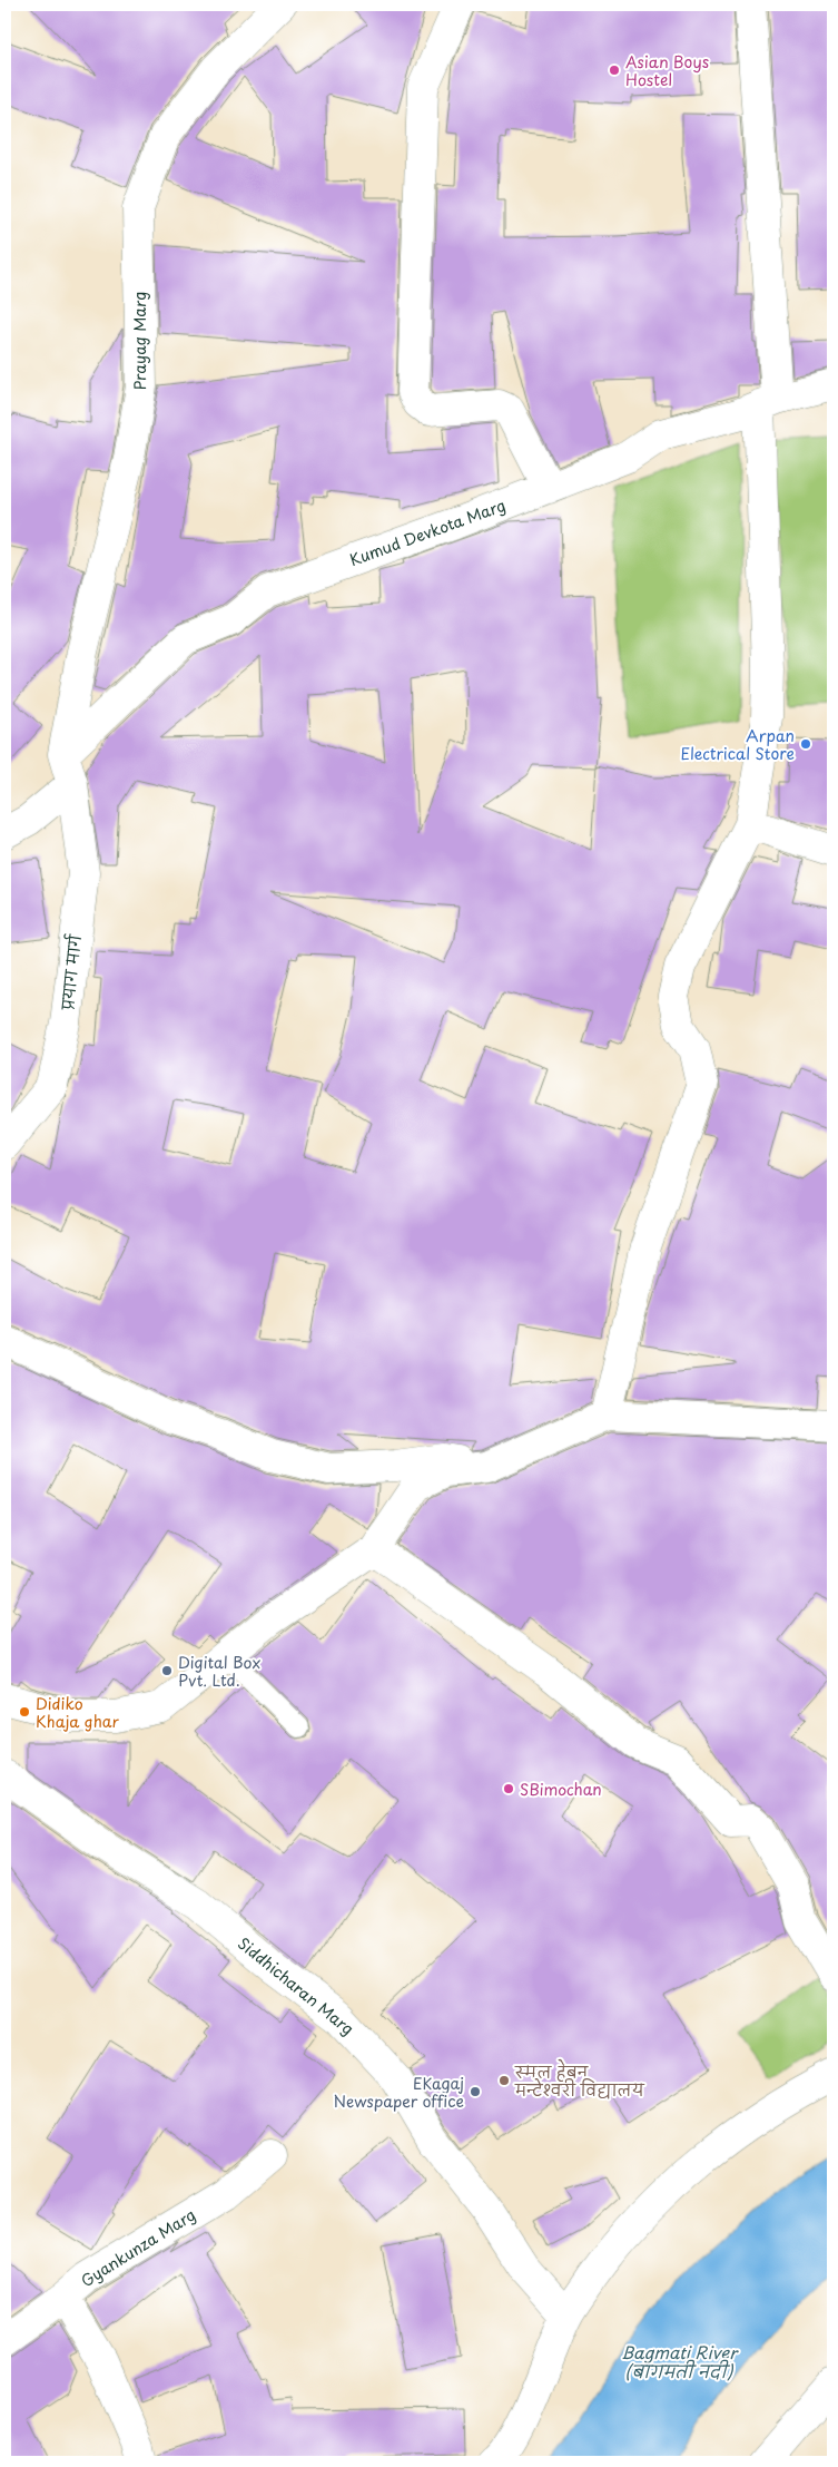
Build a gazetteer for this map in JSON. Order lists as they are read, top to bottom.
{
  "streets": {
    "street": [
      "Prayag Marg",
      "Kumud Devkota Marg",
      "प्रयाग मार्ग",
      "Siddhicharan Marg",
      "Gyankunza Marg"
    ]
  },
  "crossings": [
    ["Prayag Marg", "Kumud Devkota Marg"],
    ["Prayag Marg", "प्रयाग मार्ग"]
  ],
  "water": ["Bagmati River (बागमती नदी)"],
  "places": [
    "Asian Boys Hostel",
    "Arpan Electrical Store",
    "Digital Box Pvt. Ltd.",
    "Didiko Khaja ghar",
    "SBimochan",
    "स्मल हेबन मन्टेश्वरी विद्यालय",
    "EKagaj Newspaper office"
  ]
}
